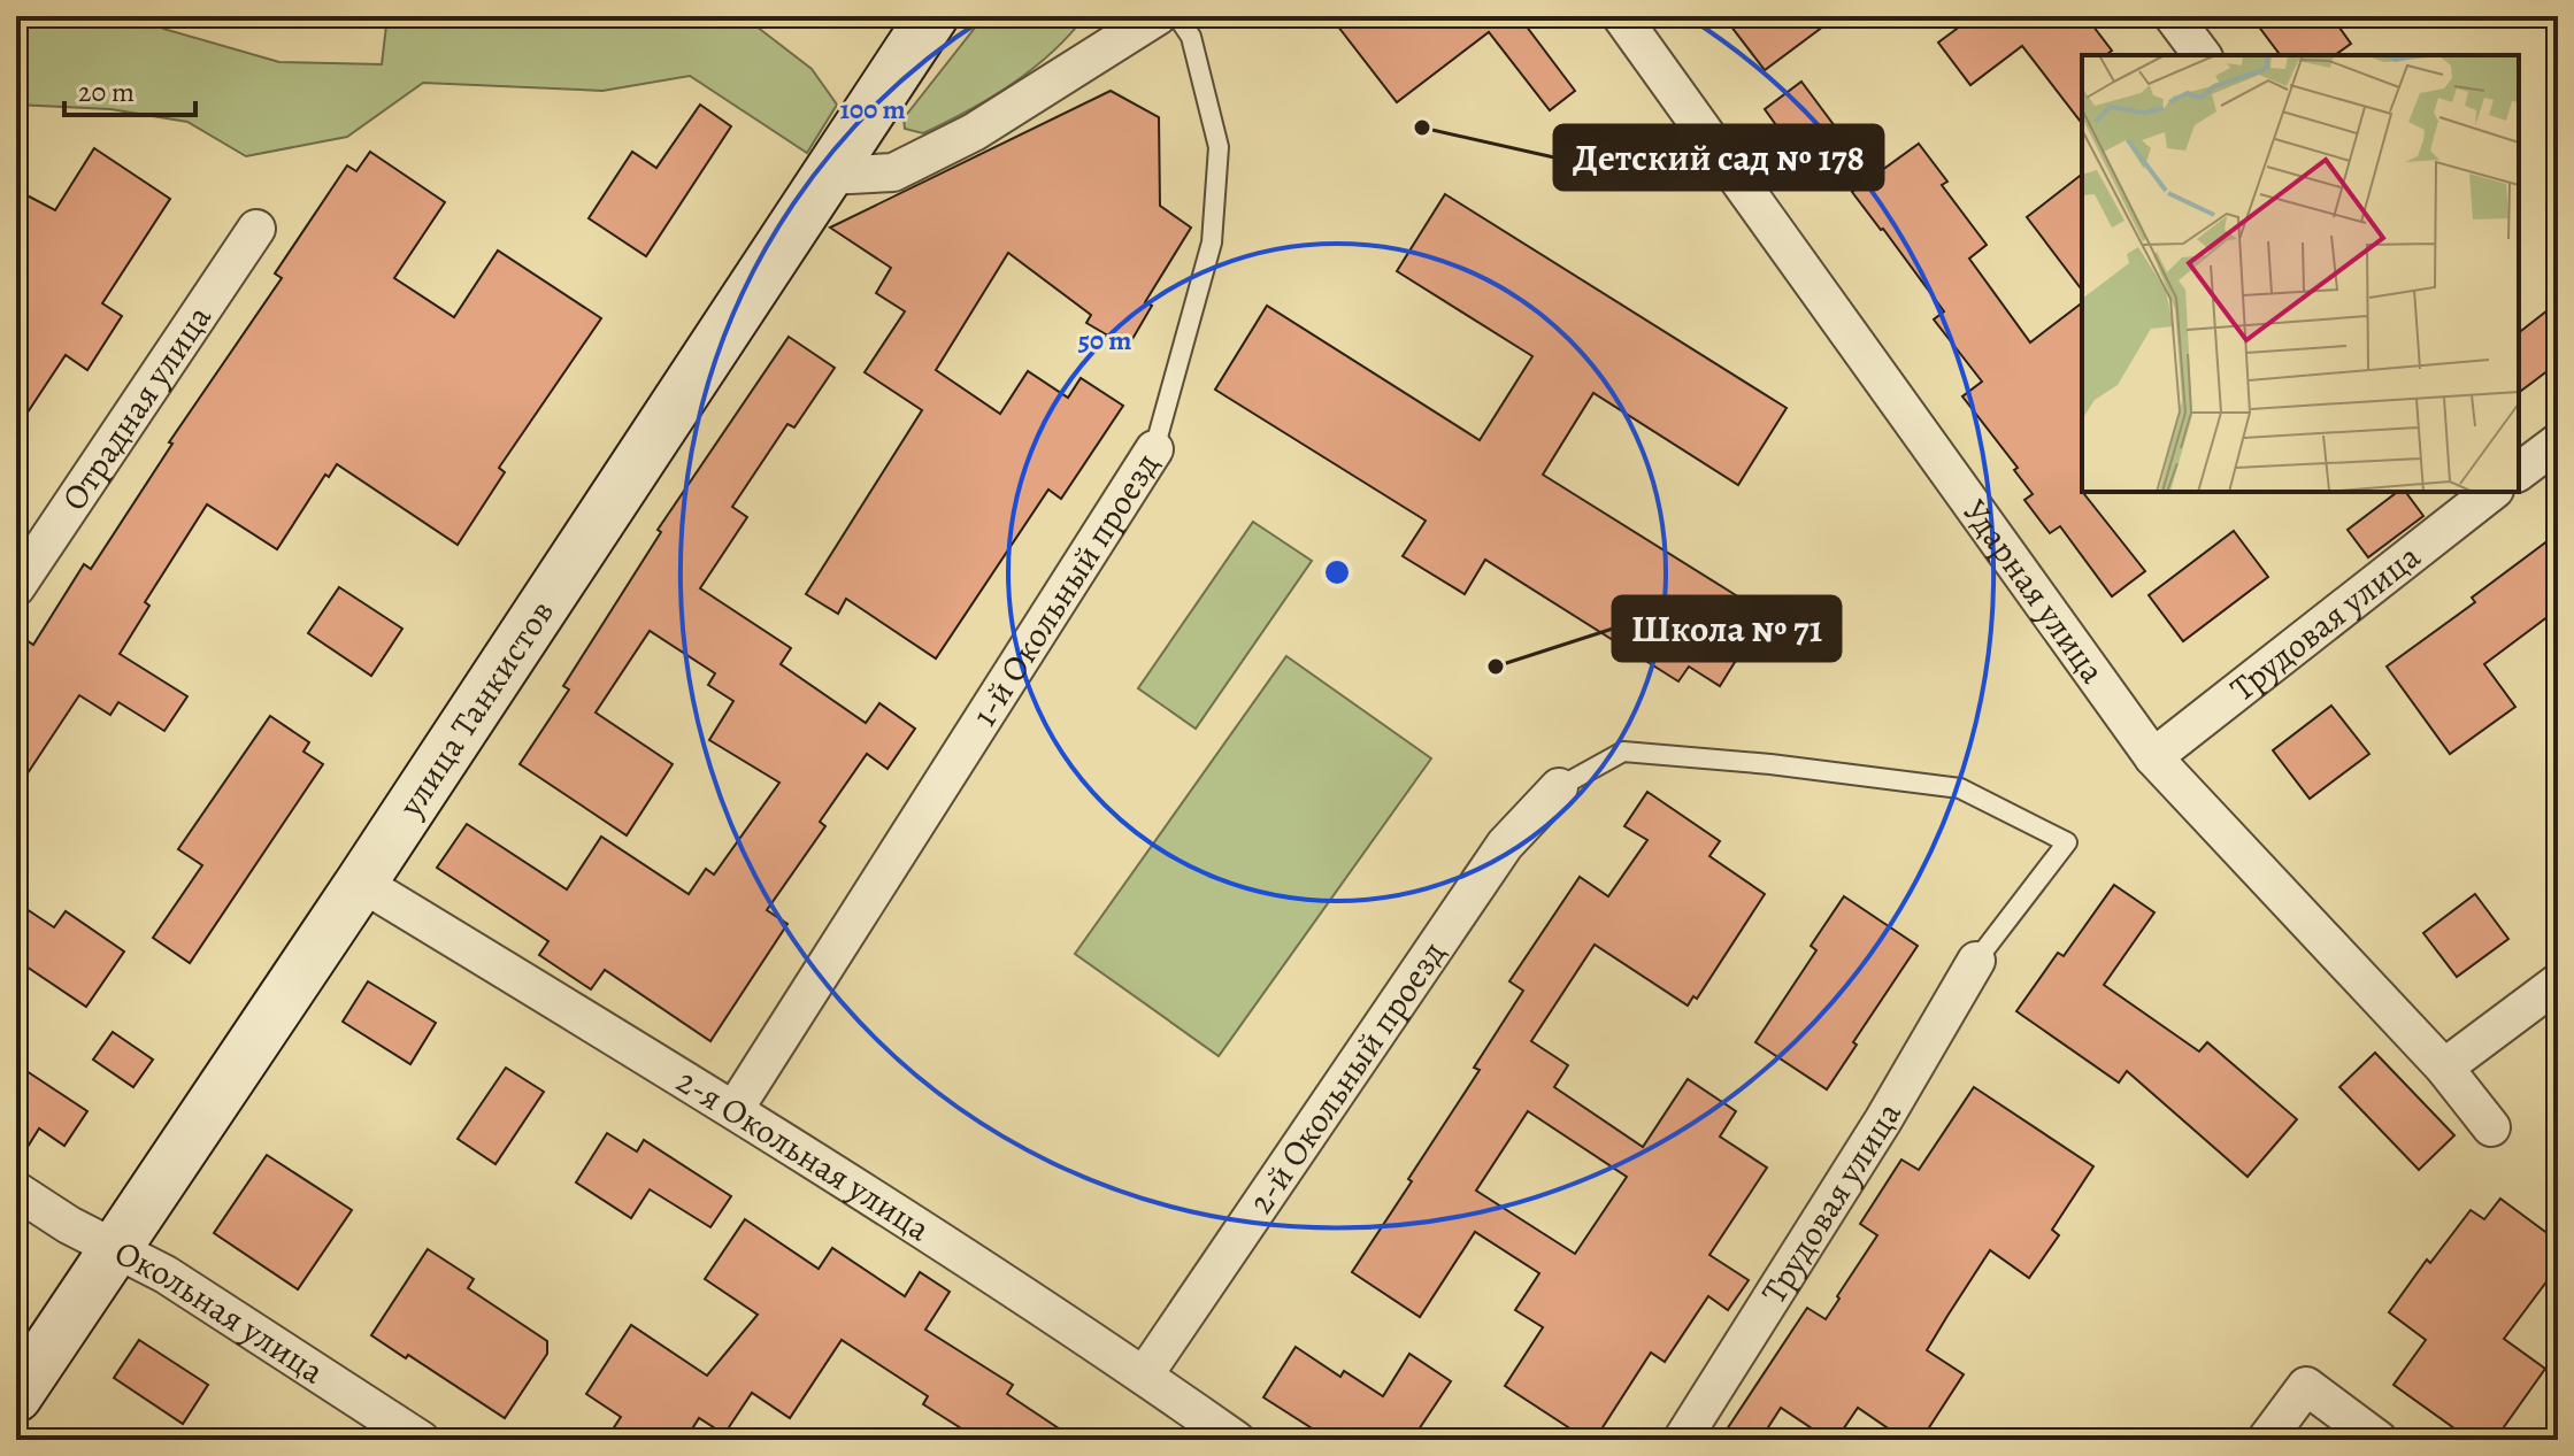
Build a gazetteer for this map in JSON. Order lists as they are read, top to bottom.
{
  "streets": {
    "main road": ["улица Танкистов"],
    "street": [
      "Отрадная улица",
      "1-й Окольный проезд",
      "Ударная улица",
      "Трудовая улица",
      "2-й Окольный проезд",
      "2-я Окольная улица",
      "Окольная улица"
    ]
  },
  "crossings": [
    ["1-й Окольный проезд", "2-я Окольная улица"],
    ["Ударная улица", "Трудовая улица"],
    ["улица Танкистов", "2-я Окольная улица"],
    ["улица Танкистов", "Окольная улица"],
    ["2-й Окольный проезд", "2-я Окольная улица"]
  ],
  "places": ["Детский сад № 178", "Школа № 71"],
  "scale_bar": "20 m",
  "rings": ["100 m", "50 m"]
}
